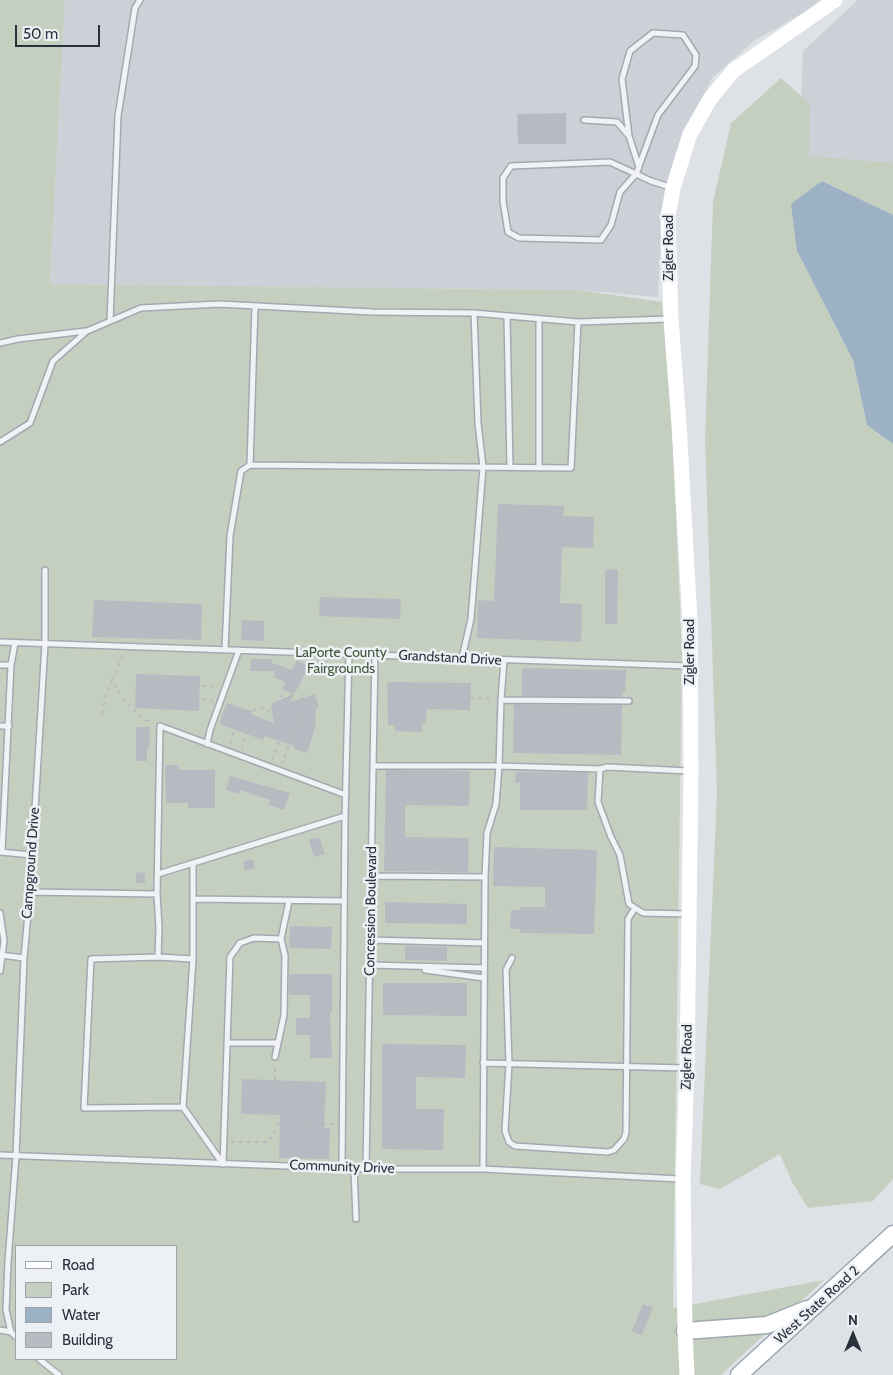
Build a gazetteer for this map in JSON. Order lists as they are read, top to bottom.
{
  "streets": {
    "main road": ["West State Road 2"],
    "street": ["Zigler Road"],
    "lane": [
      "Grandstand Drive",
      "Campground Drive",
      "Concession Boulevard",
      "Community Drive"
    ]
  },
  "crossings": [
    ["Zigler Road", "Grandstand Drive"],
    ["Zigler Road", "Community Drive"],
    ["Grandstand Drive", "Campground Drive"],
    ["Grandstand Drive", "Concession Boulevard"],
    ["Campground Drive", "Community Drive"],
    ["Concession Boulevard", "Community Drive"]
  ],
  "parks": ["LaPorte County Fairgrounds"],
  "legend": [
    "Road",
    "Park",
    "Water",
    "Building"
  ],
  "scale_bar": "50 m",
  "north": "top"
}
